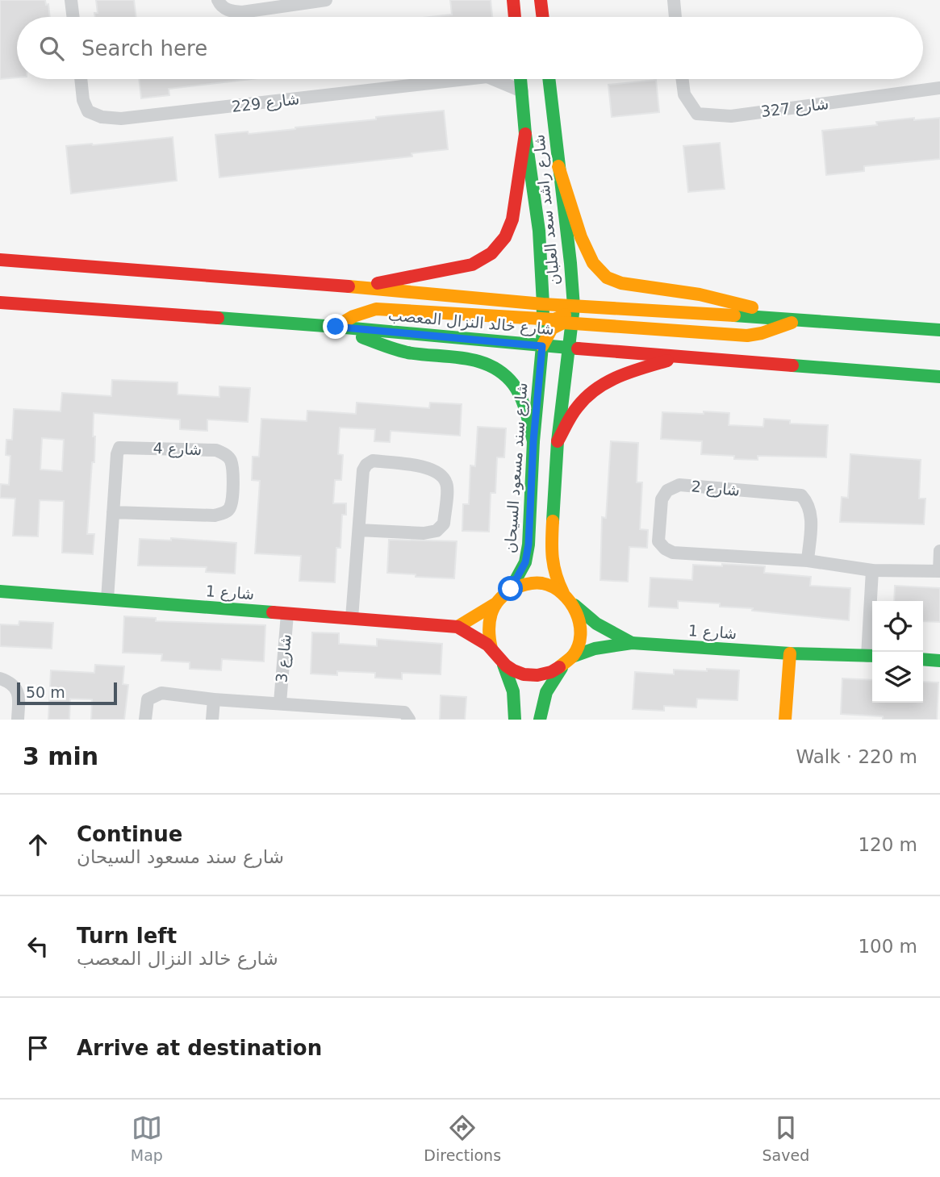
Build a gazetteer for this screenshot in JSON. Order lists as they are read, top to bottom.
{
  "streets": {
    "main road": [
      "شارع راشد سعد العلبان",
      "شارع خالد النزال المعصب",
      "شارع سند مسعود السيحان",
      "شارع 1"
    ],
    "street": [
      "شارع 229",
      "شارع 327",
      "شارع 4",
      "شارع 2",
      "شارع 3"
    ]
  },
  "crossings": [
    ["شارع 229", "شارع راشد سعد العلبان"],
    ["شارع راشد سعد العلبان", "شارع خالد النزال المعصب"],
    ["شارع راشد سعد العلبان", "شارع سند مسعود السيحان"],
    ["شارع خالد النزال المعصب", "شارع سند مسعود السيحان"],
    ["شارع 4", "شارع 1"],
    ["شارع سند مسعود السيحان", "شارع 1"],
    ["شارع 1", "شارع 3"]
  ],
  "scale_bar": "50 m",
  "page": {
    "search": "Search here",
    "scale": "50 m",
    "heading": ["3 min", "Walk · 220 m"],
    "list": [
      ["Continue", "شارع سند مسعود السيحان", "120 m"],
      ["Turn left", "شارع خالد النزال المعصب", "100 m"],
      "Arrive at destination"
    ],
    "nav": ["Map", "Directions", "Saved"]
  }
}
